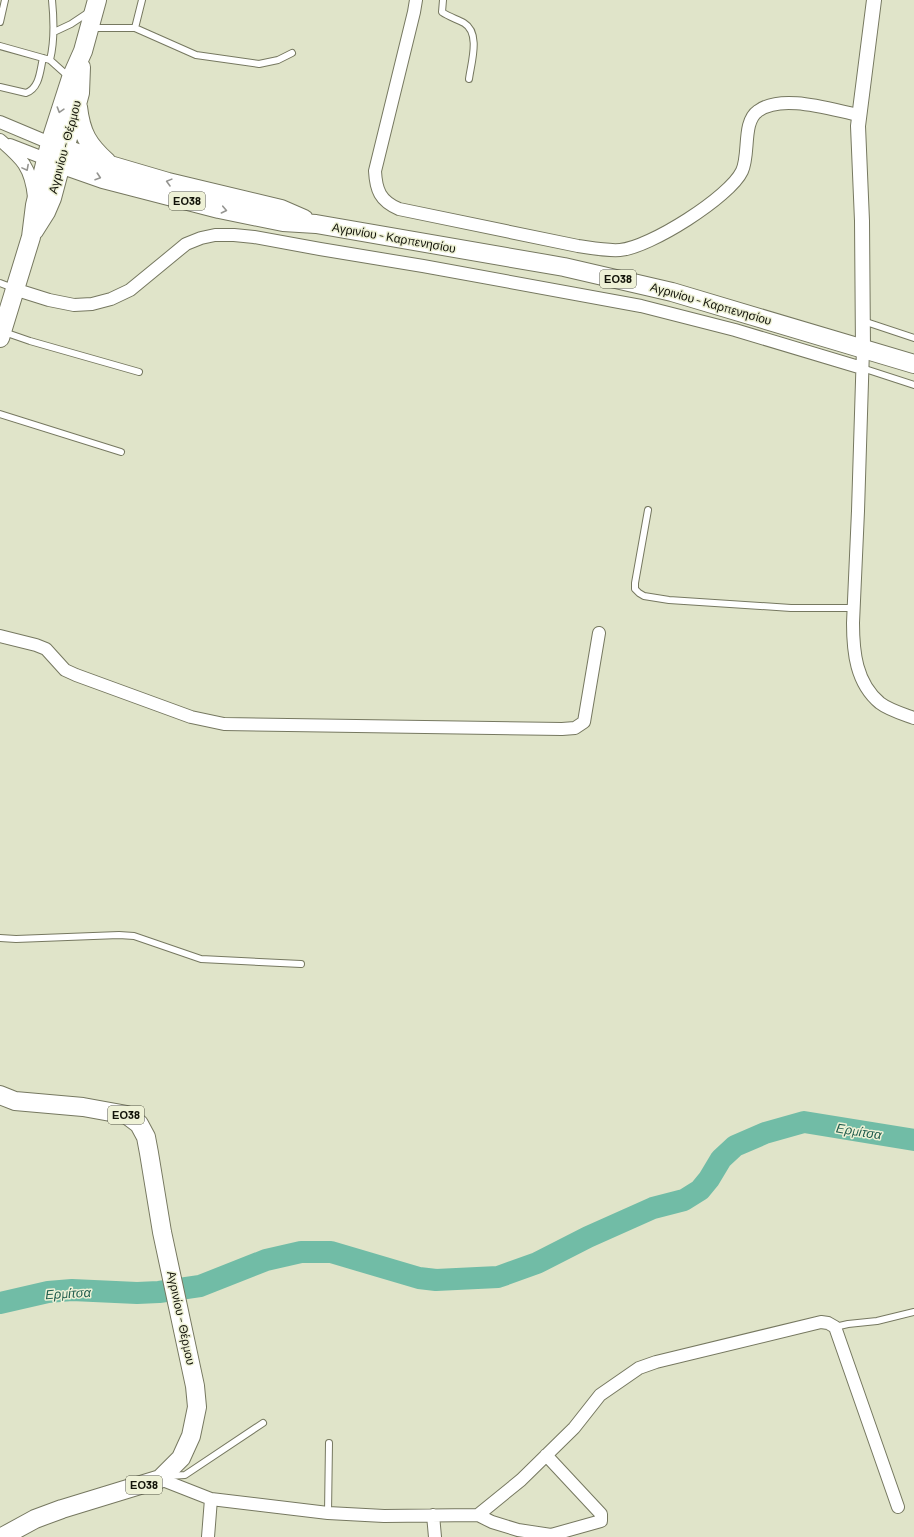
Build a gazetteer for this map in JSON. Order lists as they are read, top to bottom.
{
  "streets": {
    "main road": ["Αγρινίου - Θέρμου", "ΕΟ38", "Αγρινίου - Καρπενησίου"]
  },
  "crossings": [
    ["Αγρινίου - Θέρμου", "ΕΟ38"],
    ["Αγρινίου - Θέρμου", "Αγρινίου - Καρπενησίου"],
    ["ΕΟ38", "Αγρινίου - Καρπενησίου"]
  ],
  "water": ["Ερμίτσα"]
}
